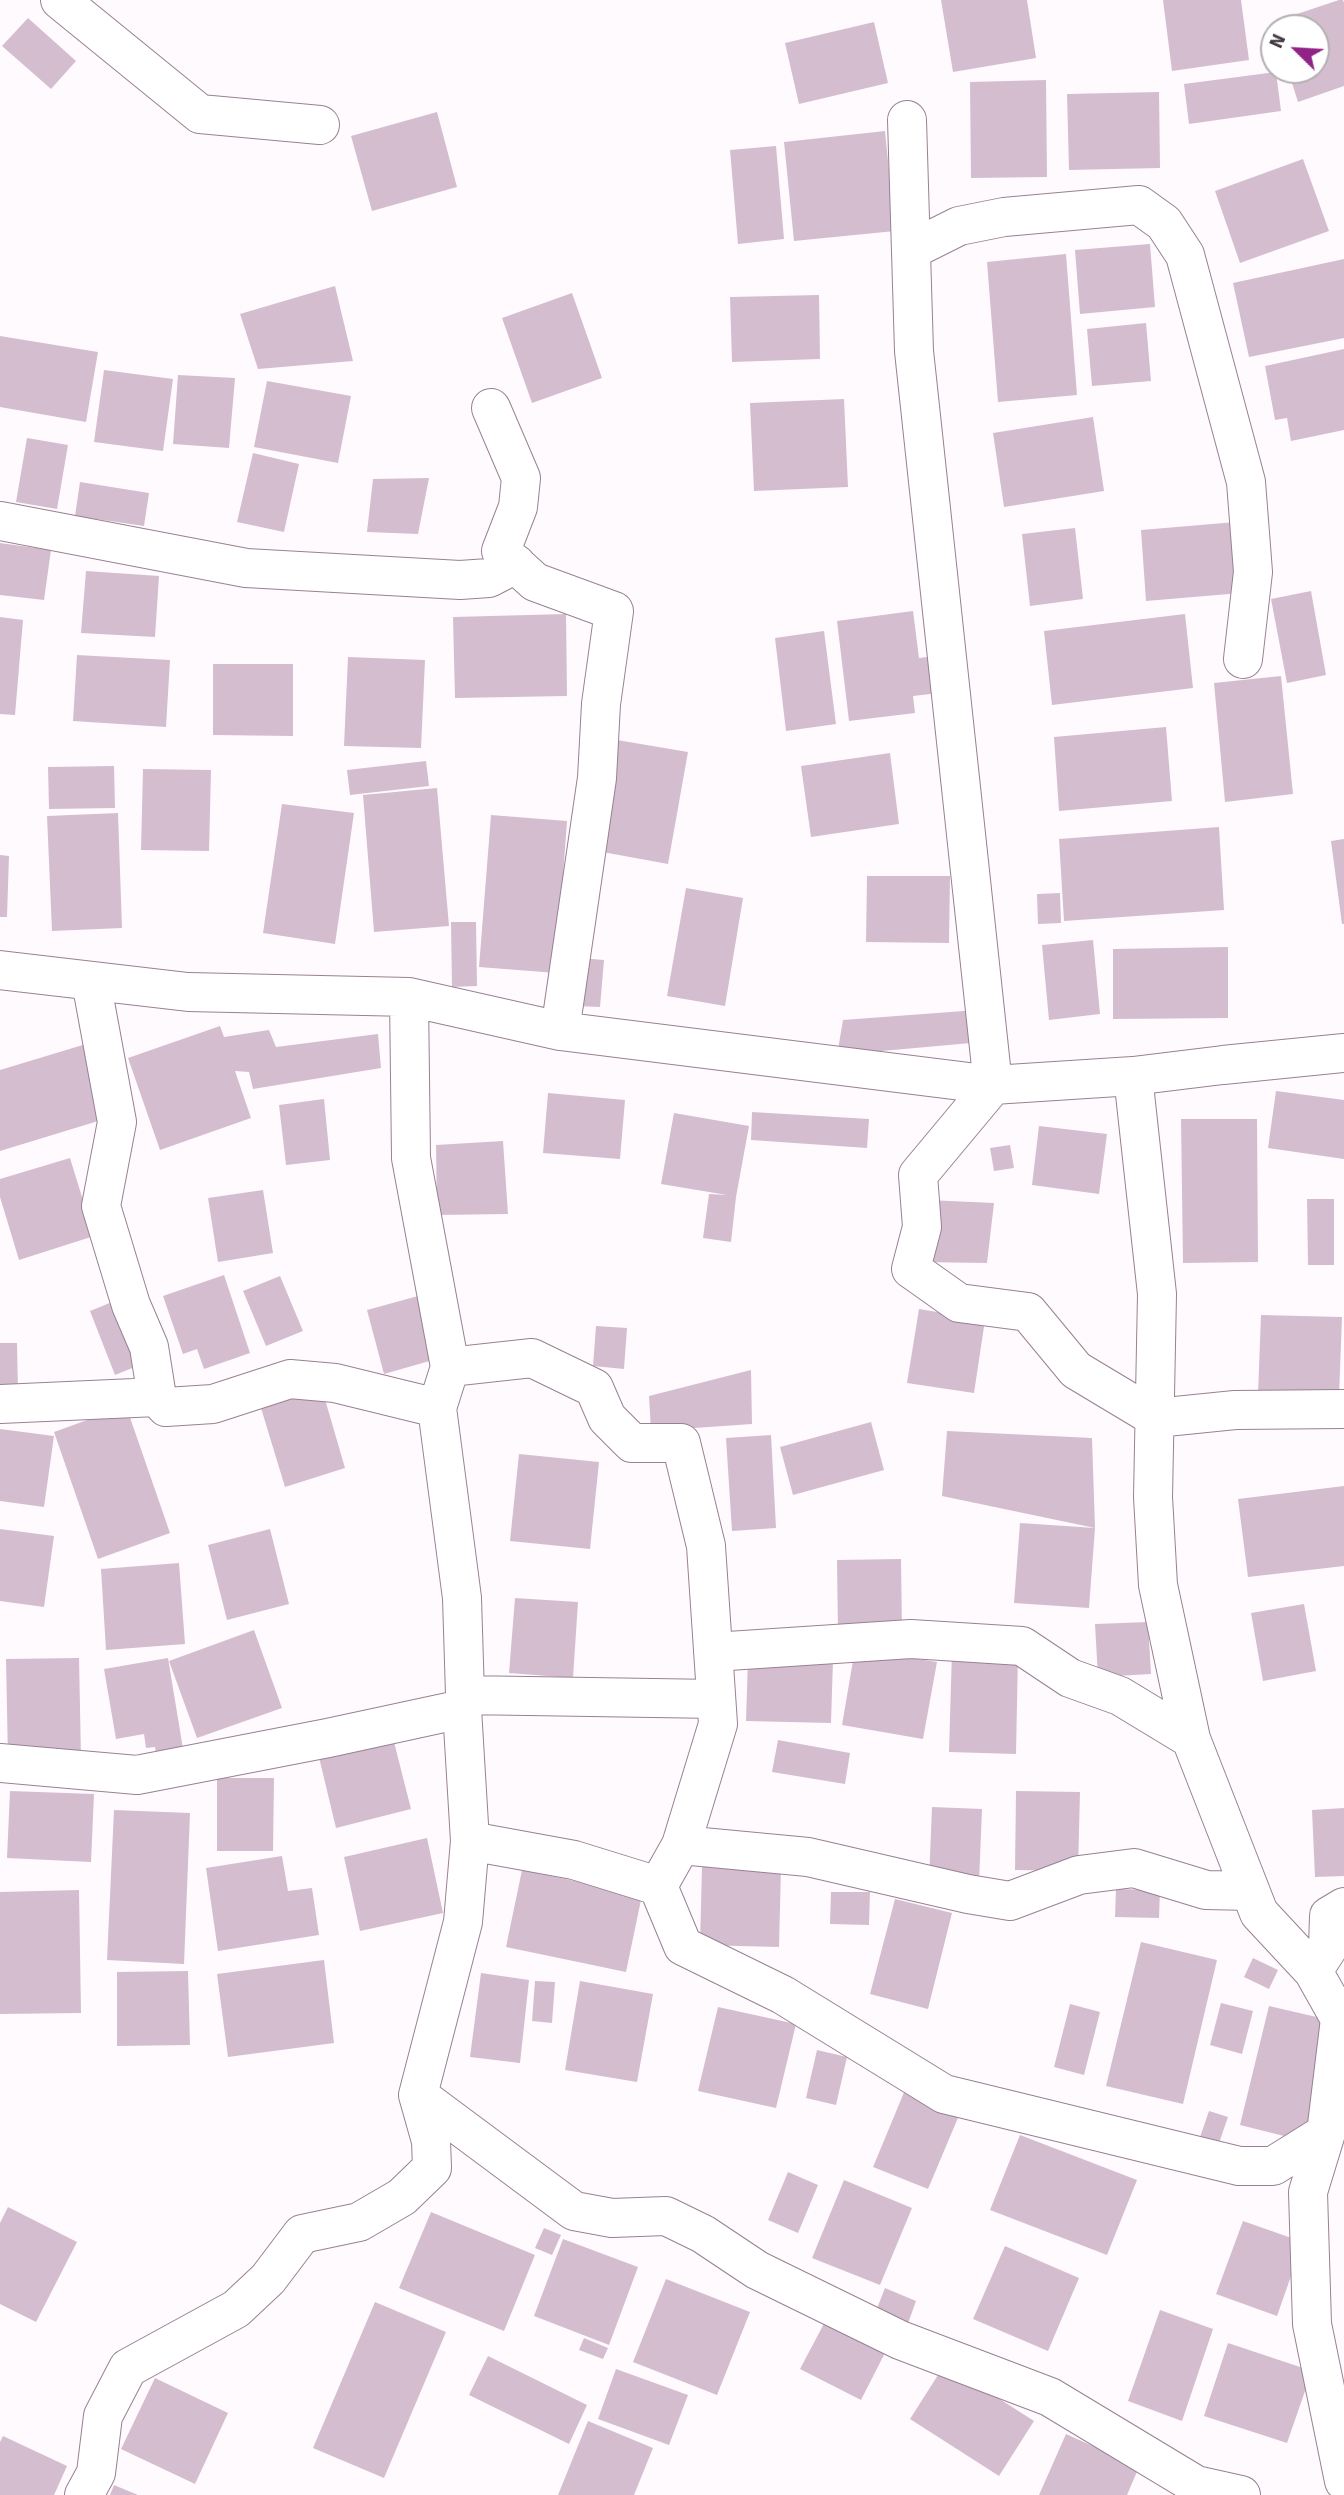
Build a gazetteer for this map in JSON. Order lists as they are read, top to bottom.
{
  "north": "top left"
}
